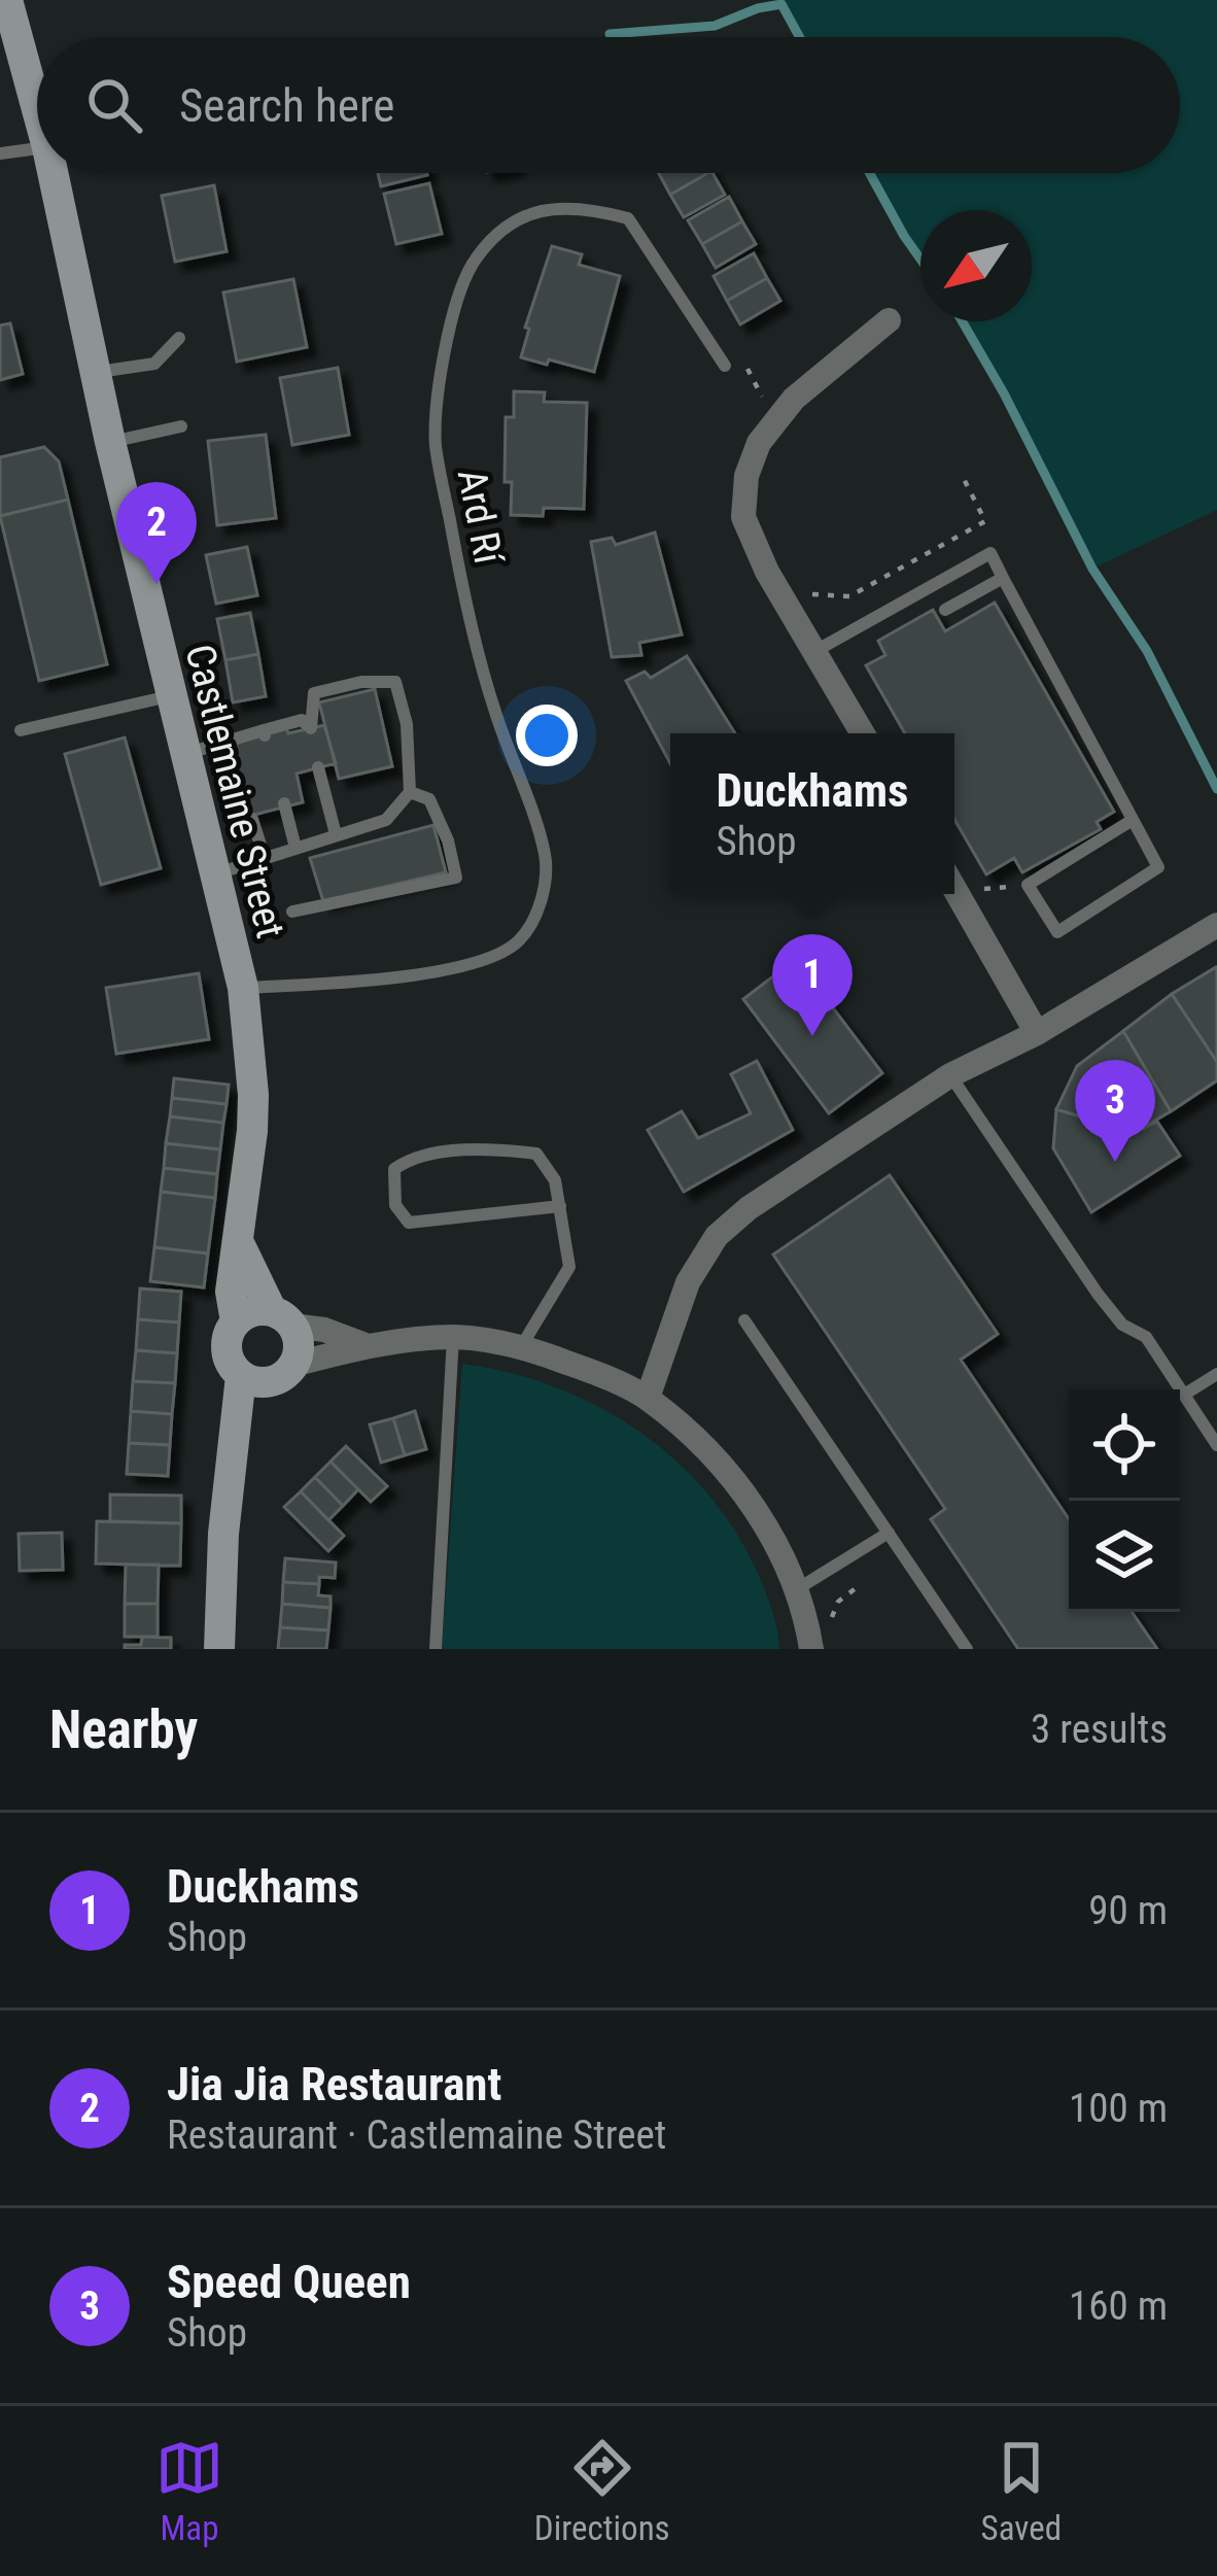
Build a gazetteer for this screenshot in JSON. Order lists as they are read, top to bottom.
{
  "streets": {
    "main road": ["Castlemaine Street"],
    "lane": ["Ard Rí"]
  },
  "crossings": [
    ["Ard Rí", "Castlemaine Street"]
  ],
  "north": "bottom left",
  "page": {
    "search": "Search here",
    "pins": ["2", "1", "3"],
    "popup": ["Duckhams", "Shop"],
    "heading": ["Nearby", "3 results"],
    "list": [
      {
        "mark": "1",
        "name": "Duckhams",
        "note": "Shop",
        "value": "90 m"
      },
      {
        "mark": "2",
        "name": "Jia Jia Restaurant",
        "note": "Restaurant · Castlemaine Street",
        "value": "100 m"
      },
      {
        "mark": "3",
        "name": "Speed Queen",
        "note": "Shop",
        "value": "160 m"
      }
    ],
    "nav": ["Map", "Directions", "Saved"]
  }
}
